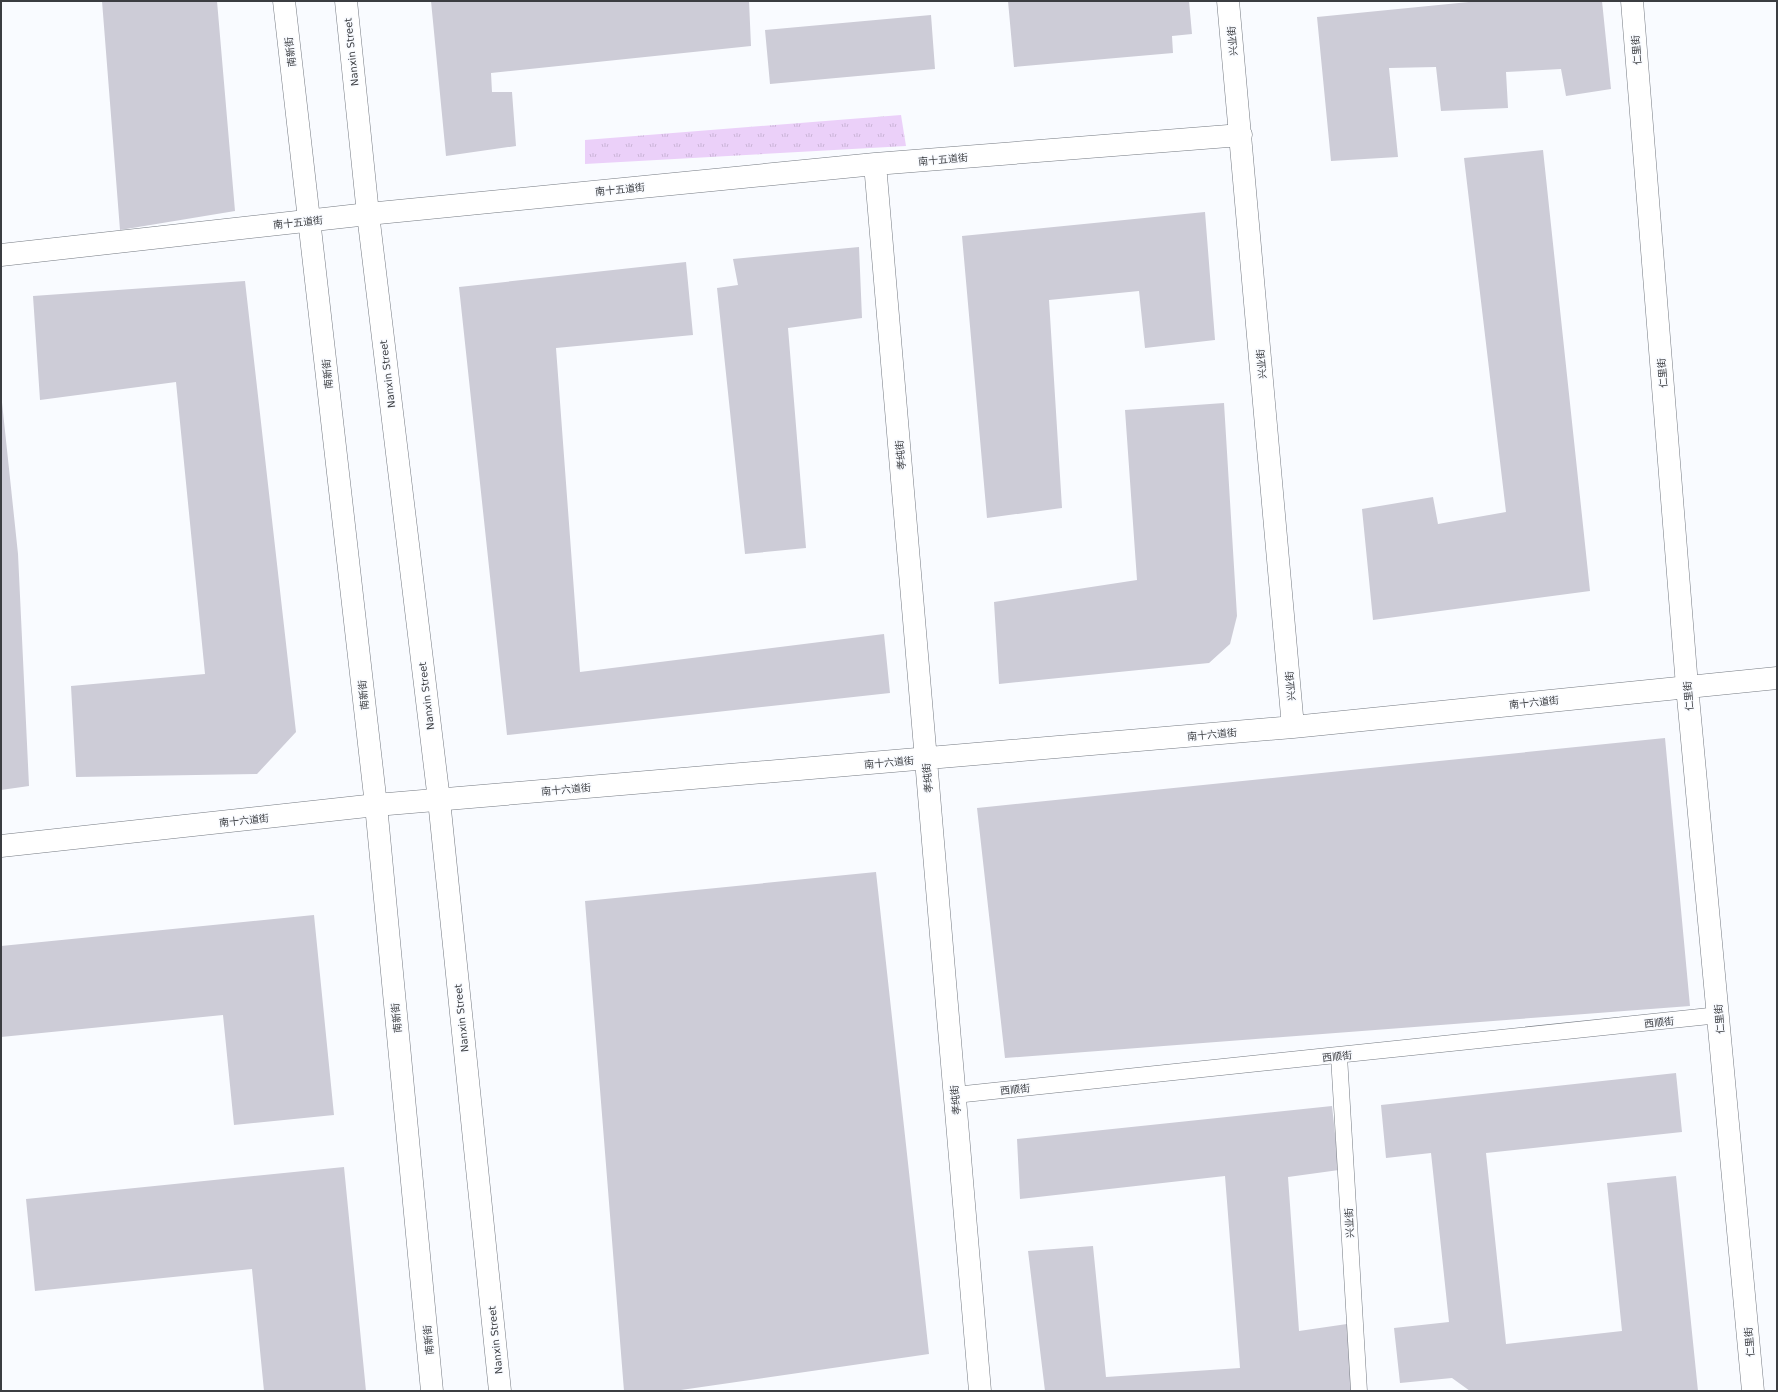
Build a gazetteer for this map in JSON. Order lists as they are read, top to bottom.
{
  "streets": {
    "street": [
      "兴业街",
      "仁里街",
      "南新街",
      "Nanxin Street",
      "南十五道街",
      "孝纯街",
      "南十六道街"
    ],
    "lane": ["西顺街"]
  },
  "crossings": [
    ["兴业街", "南十五道街"],
    ["兴业街", "南十六道街"],
    ["兴业街", "西顺街"],
    ["仁里街", "南十六道街"],
    ["仁里街", "西顺街"],
    ["南新街", "南十五道街"],
    ["南新街", "南十六道街"],
    ["Nanxin Street", "南十五道街"],
    ["Nanxin Street", "南十六道街"],
    ["南十五道街", "孝纯街"],
    ["孝纯街", "南十六道街"],
    ["孝纯街", "西顺街"]
  ]
}
